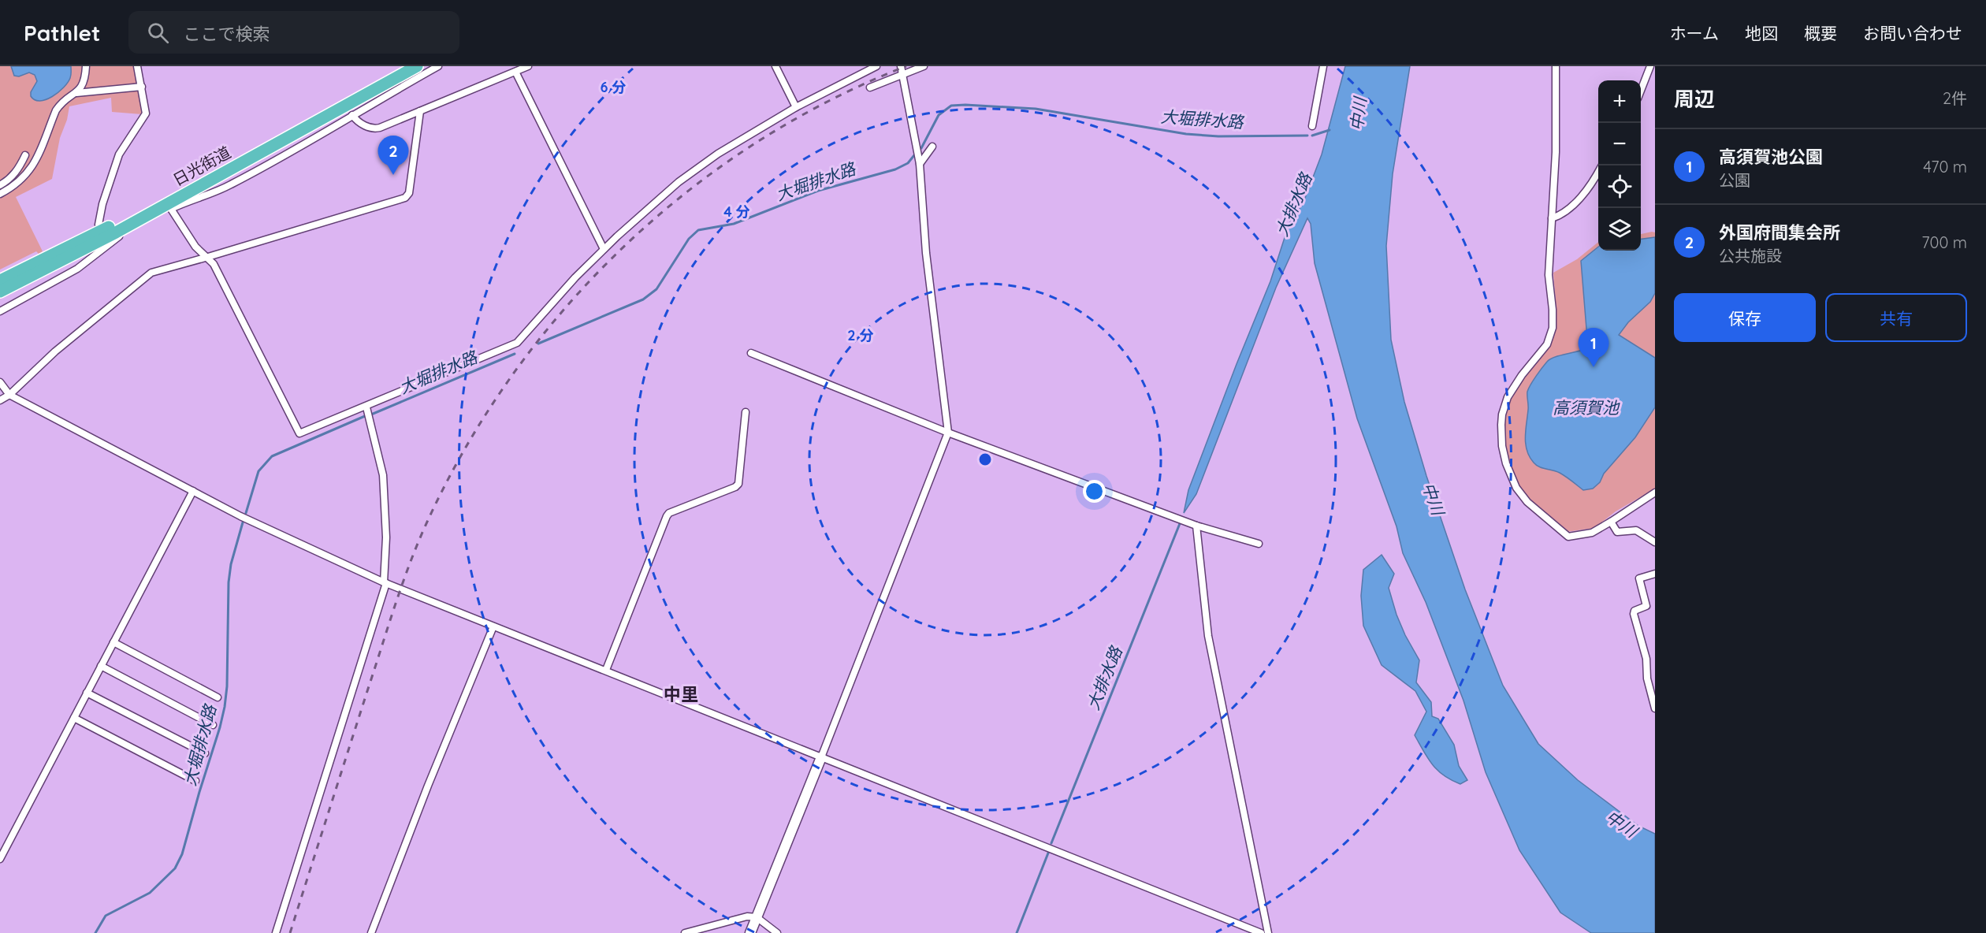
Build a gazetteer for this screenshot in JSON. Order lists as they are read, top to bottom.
{
  "streets": {
    "highway": ["日光街道"]
  },
  "districts": ["中里"],
  "water": [
    "中川",
    "大堀排水路",
    "大排水路",
    "高須賀池"
  ],
  "page": {
    "header": "Pathlet",
    "search": "ここで検索",
    "nav": [
      "ホーム",
      "地図",
      "概要",
      "お問い合わせ"
    ],
    "heading": ["周辺", "2件"],
    "map_buttons": ["+", "−"],
    "list": [
      {
        "mark": "1",
        "name": "高須賀池公園",
        "note": "公園",
        "value": "470 m"
      },
      {
        "mark": "2",
        "name": "外国府間集会所",
        "note": "公共施設",
        "value": "700 m"
      }
    ],
    "pins": ["2", "1"],
    "buttons": ["保存", "共有"]
  },
  "rings": ["6 分", "4 分", "2 分"]
}
